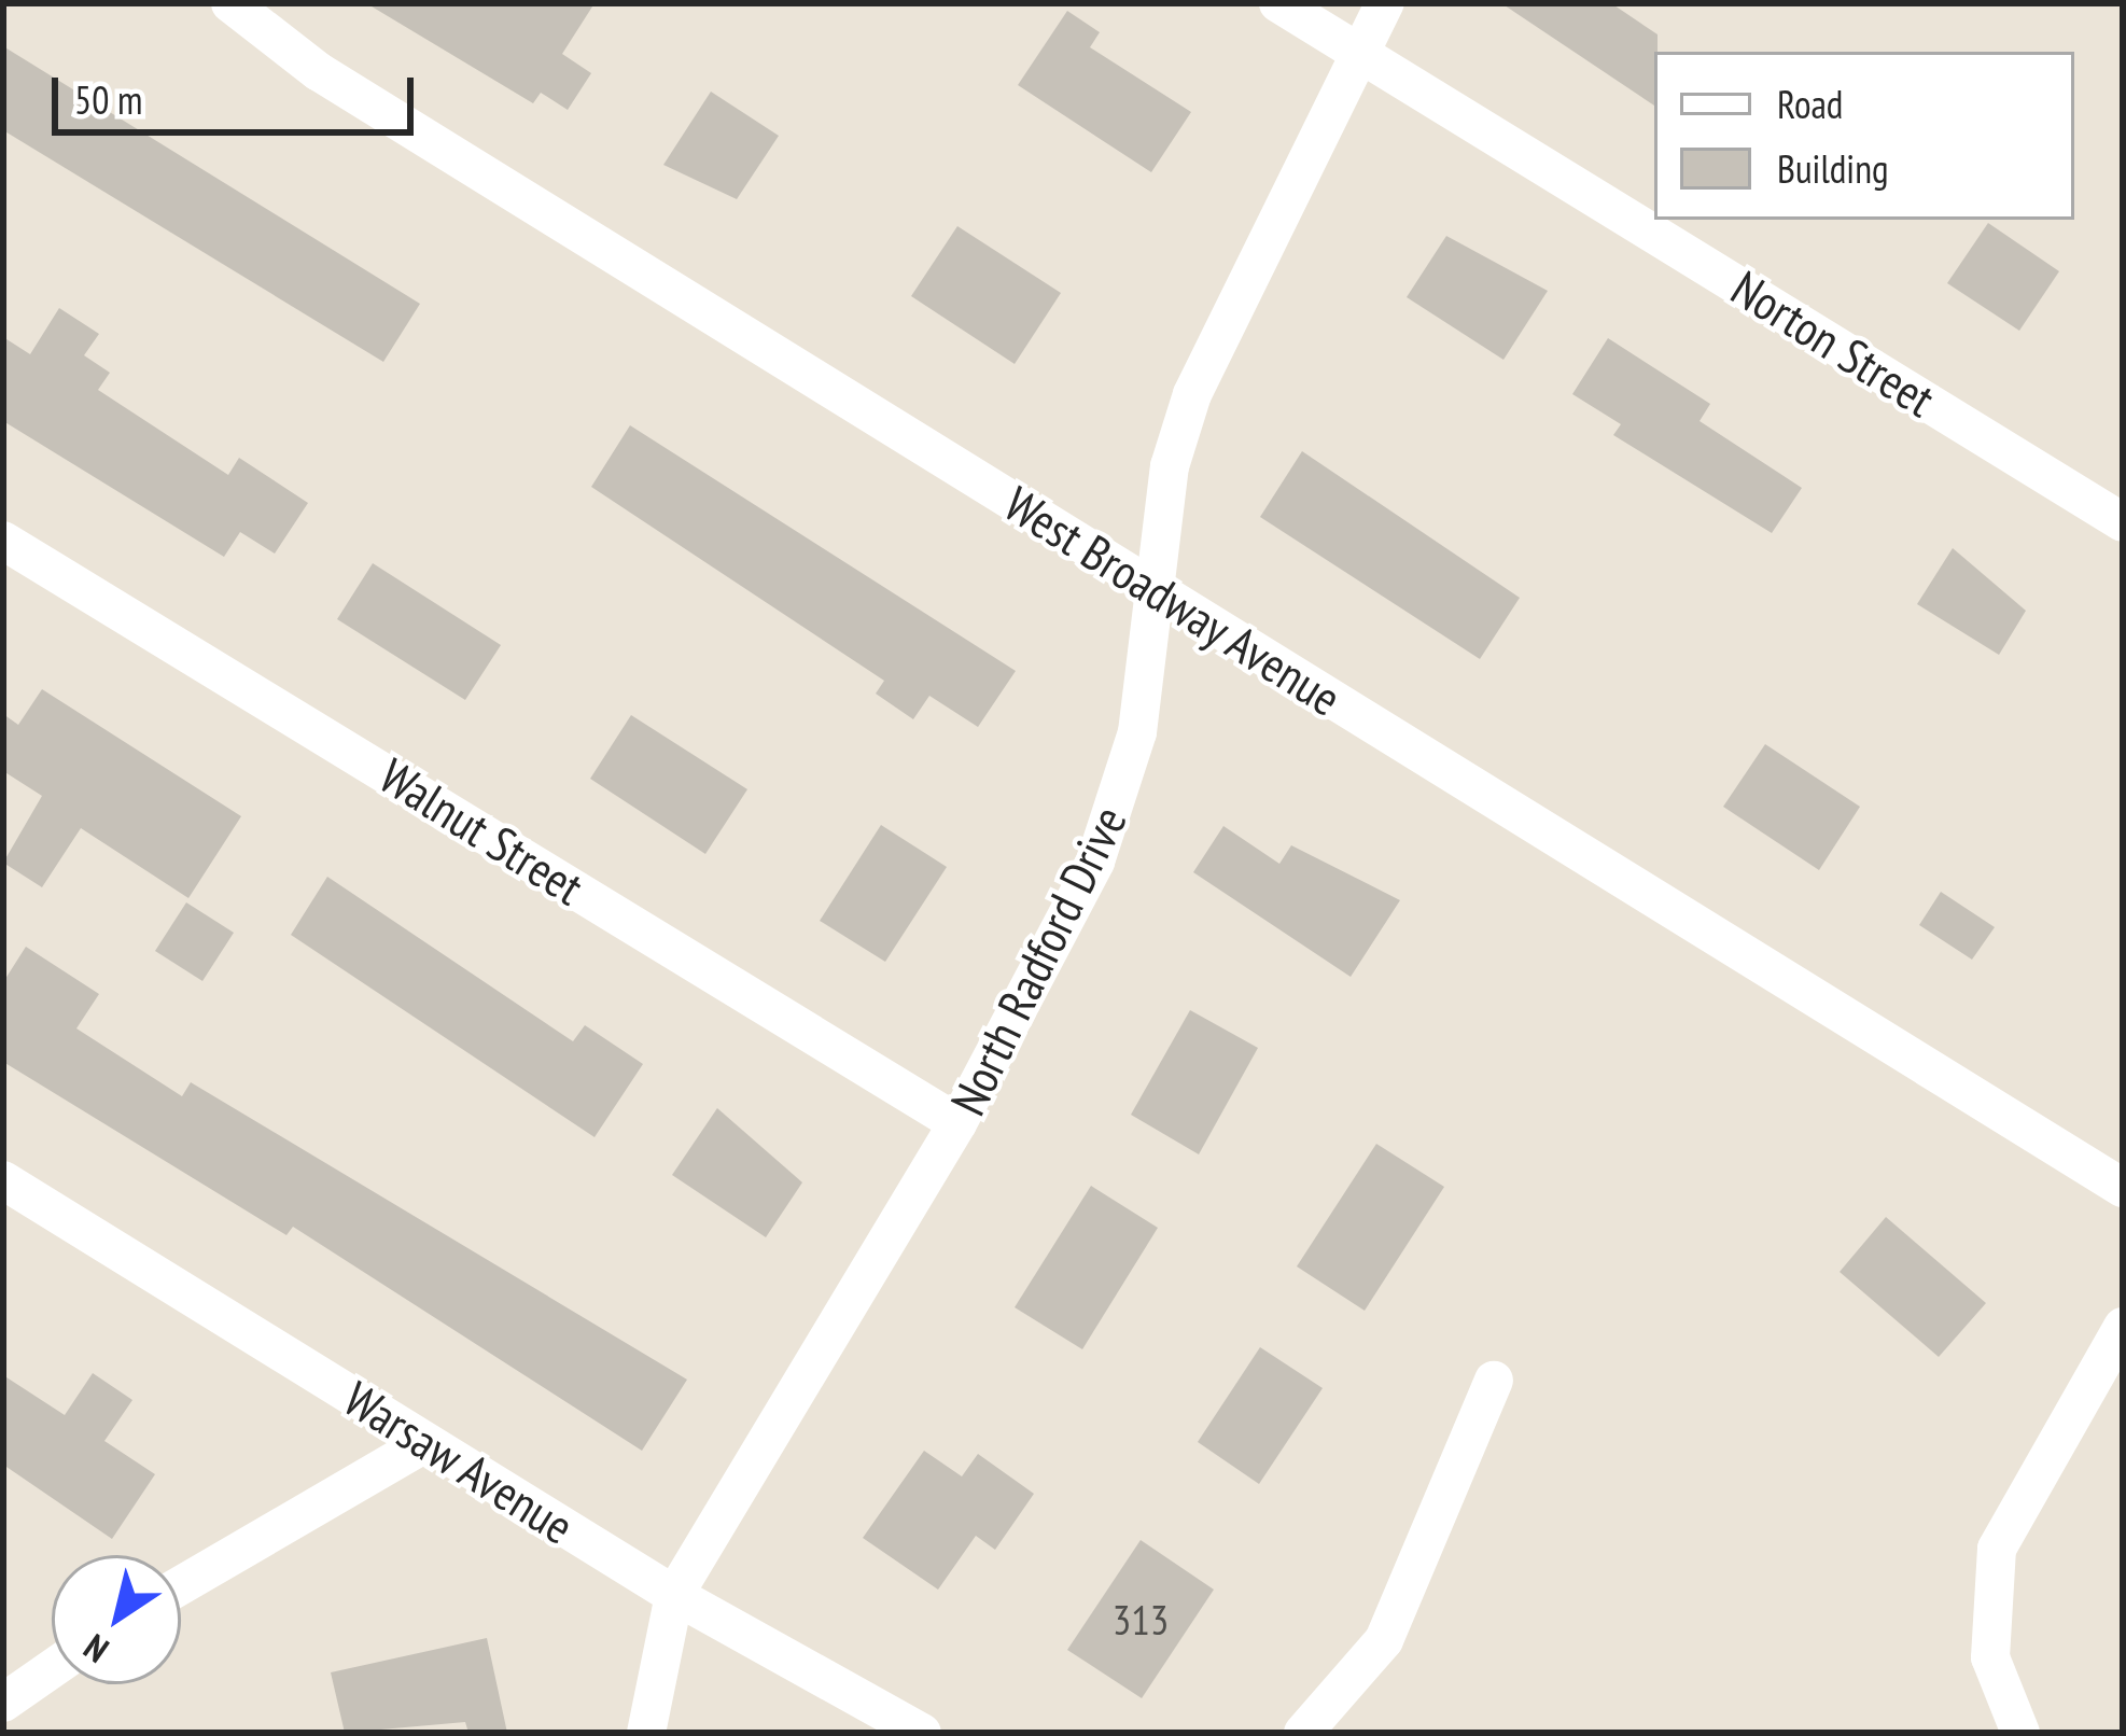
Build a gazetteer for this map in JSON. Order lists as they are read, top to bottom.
{
  "streets": {
    "street": [
      "Norton Street",
      "West Broadway Avenue",
      "Walnut Street",
      "North Radford Drive",
      "Warsaw Avenue"
    ]
  },
  "crossings": [
    ["Norton Street", "North Radford Drive"],
    ["West Broadway Avenue", "North Radford Drive"],
    ["Walnut Street", "North Radford Drive"],
    ["North Radford Drive", "Warsaw Avenue"]
  ],
  "house_numbers": ["313"],
  "legend": ["Road", "Building"],
  "scale_bar": "50 m",
  "north": "bottom left"
}
